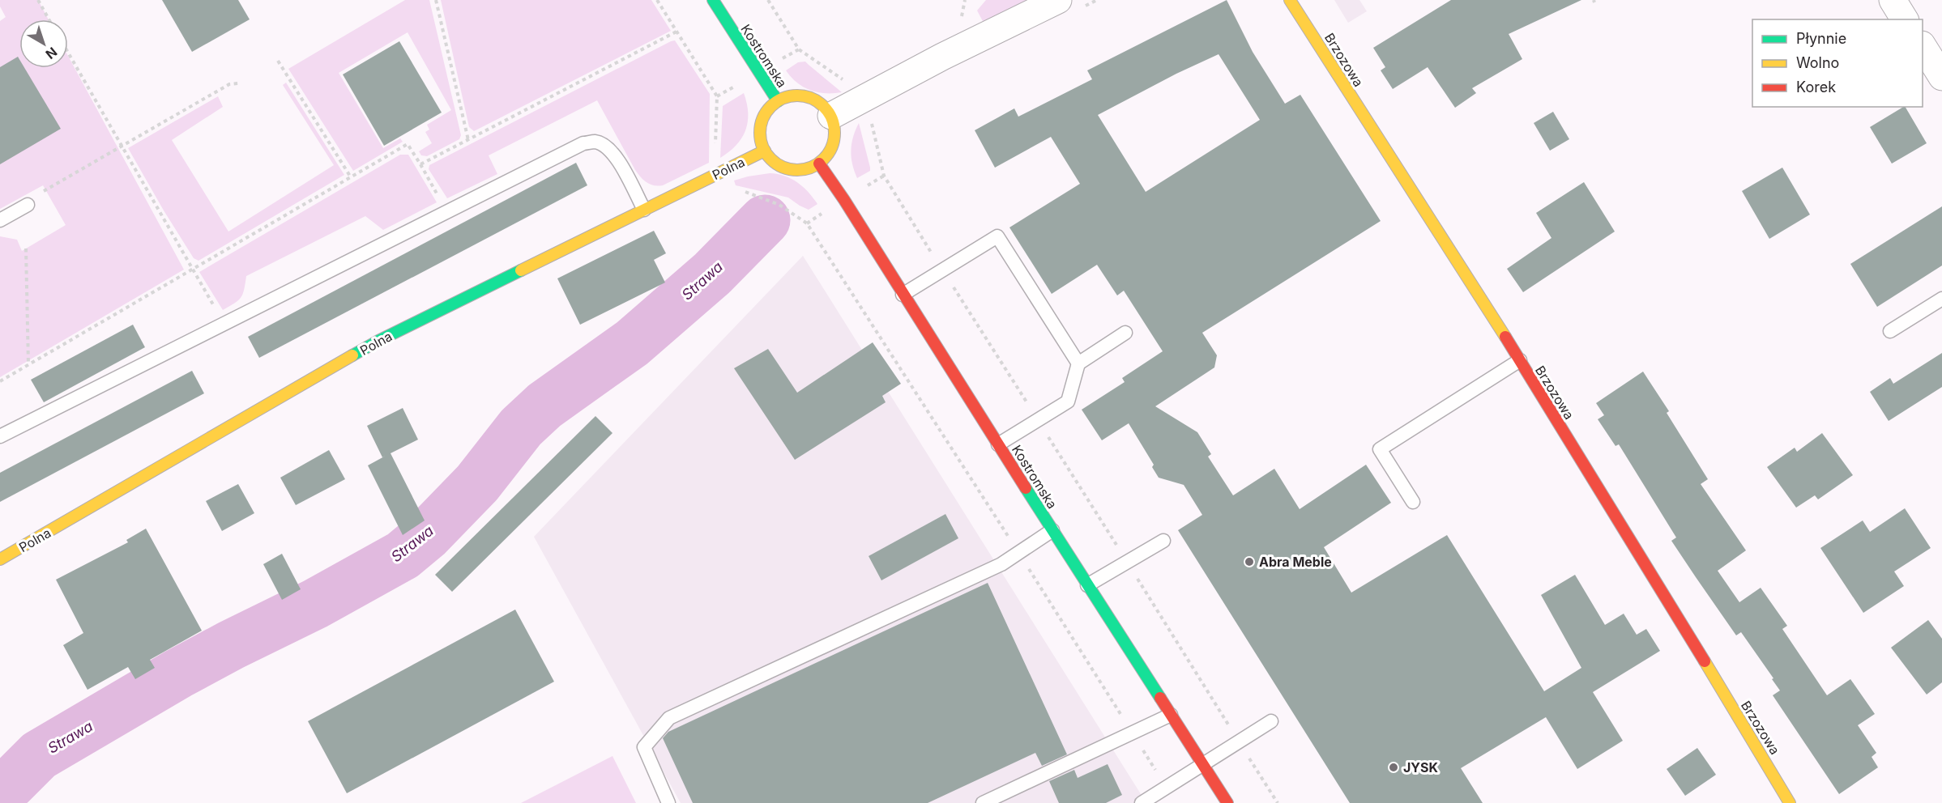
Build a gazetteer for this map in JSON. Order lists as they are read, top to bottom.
{
  "streets": {
    "street": ["Kostromska", "Brzozowa", "Polna"]
  },
  "crossings": [
    ["Kostromska", "Polna"]
  ],
  "water": ["Strawa"],
  "places": ["Abra Meble", "JYSK"],
  "legend": ["Płynnie", "Wolno", "Korek"],
  "north": "bottom right"
}
